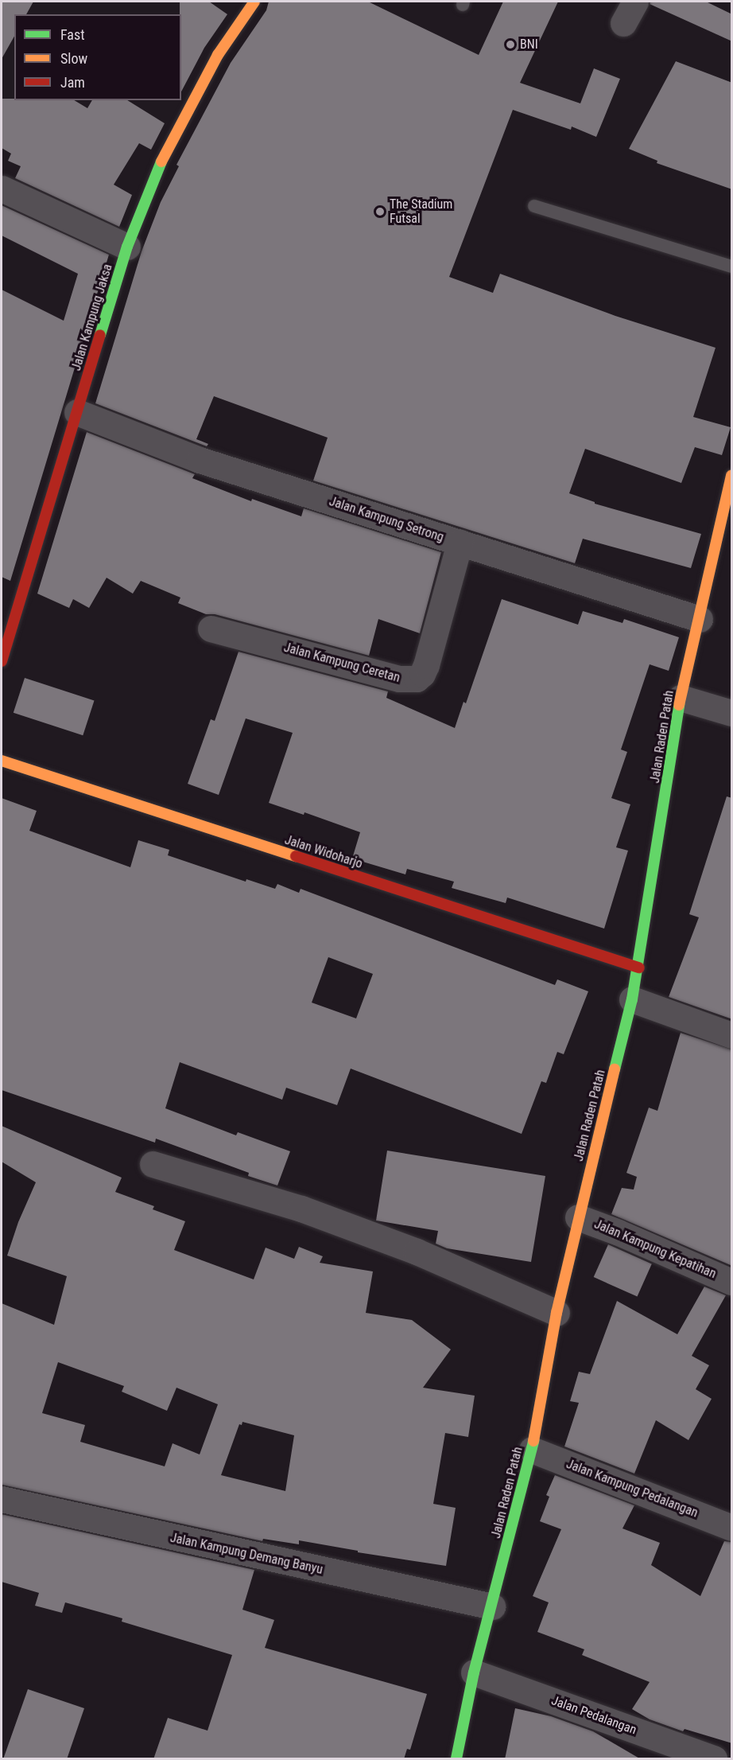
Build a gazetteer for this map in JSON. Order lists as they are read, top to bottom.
{
  "streets": {
    "main road": ["Jalan Kampung Jaksa", "Jalan Raden Patah", "Jalan Widoharjo"],
    "street": [
      "Jalan Kampung Setrong",
      "Jalan Kampung Ceretan",
      "Jalan Kampung Kepatihan",
      "Jalan Kampung Pedalangan",
      "Jalan Kampung Demang Banyu",
      "Jalan Pedalangan"
    ]
  },
  "crossings": [
    ["Jalan Kampung Jaksa", "Jalan Kampung Setrong"],
    ["Jalan Kampung Setrong", "Jalan Kampung Ceretan"],
    ["Jalan Kampung Setrong", "Jalan Raden Patah"],
    ["Jalan Raden Patah", "Jalan Widoharjo"],
    ["Jalan Raden Patah", "Jalan Kampung Kepatihan"],
    ["Jalan Raden Patah", "Jalan Kampung Pedalangan"],
    ["Jalan Raden Patah", "Jalan Kampung Demang Banyu"],
    ["Jalan Raden Patah", "Jalan Pedalangan"]
  ],
  "places": ["BNI", "The Stadium Futsal"],
  "legend": ["Fast", "Slow", "Jam"]
}
